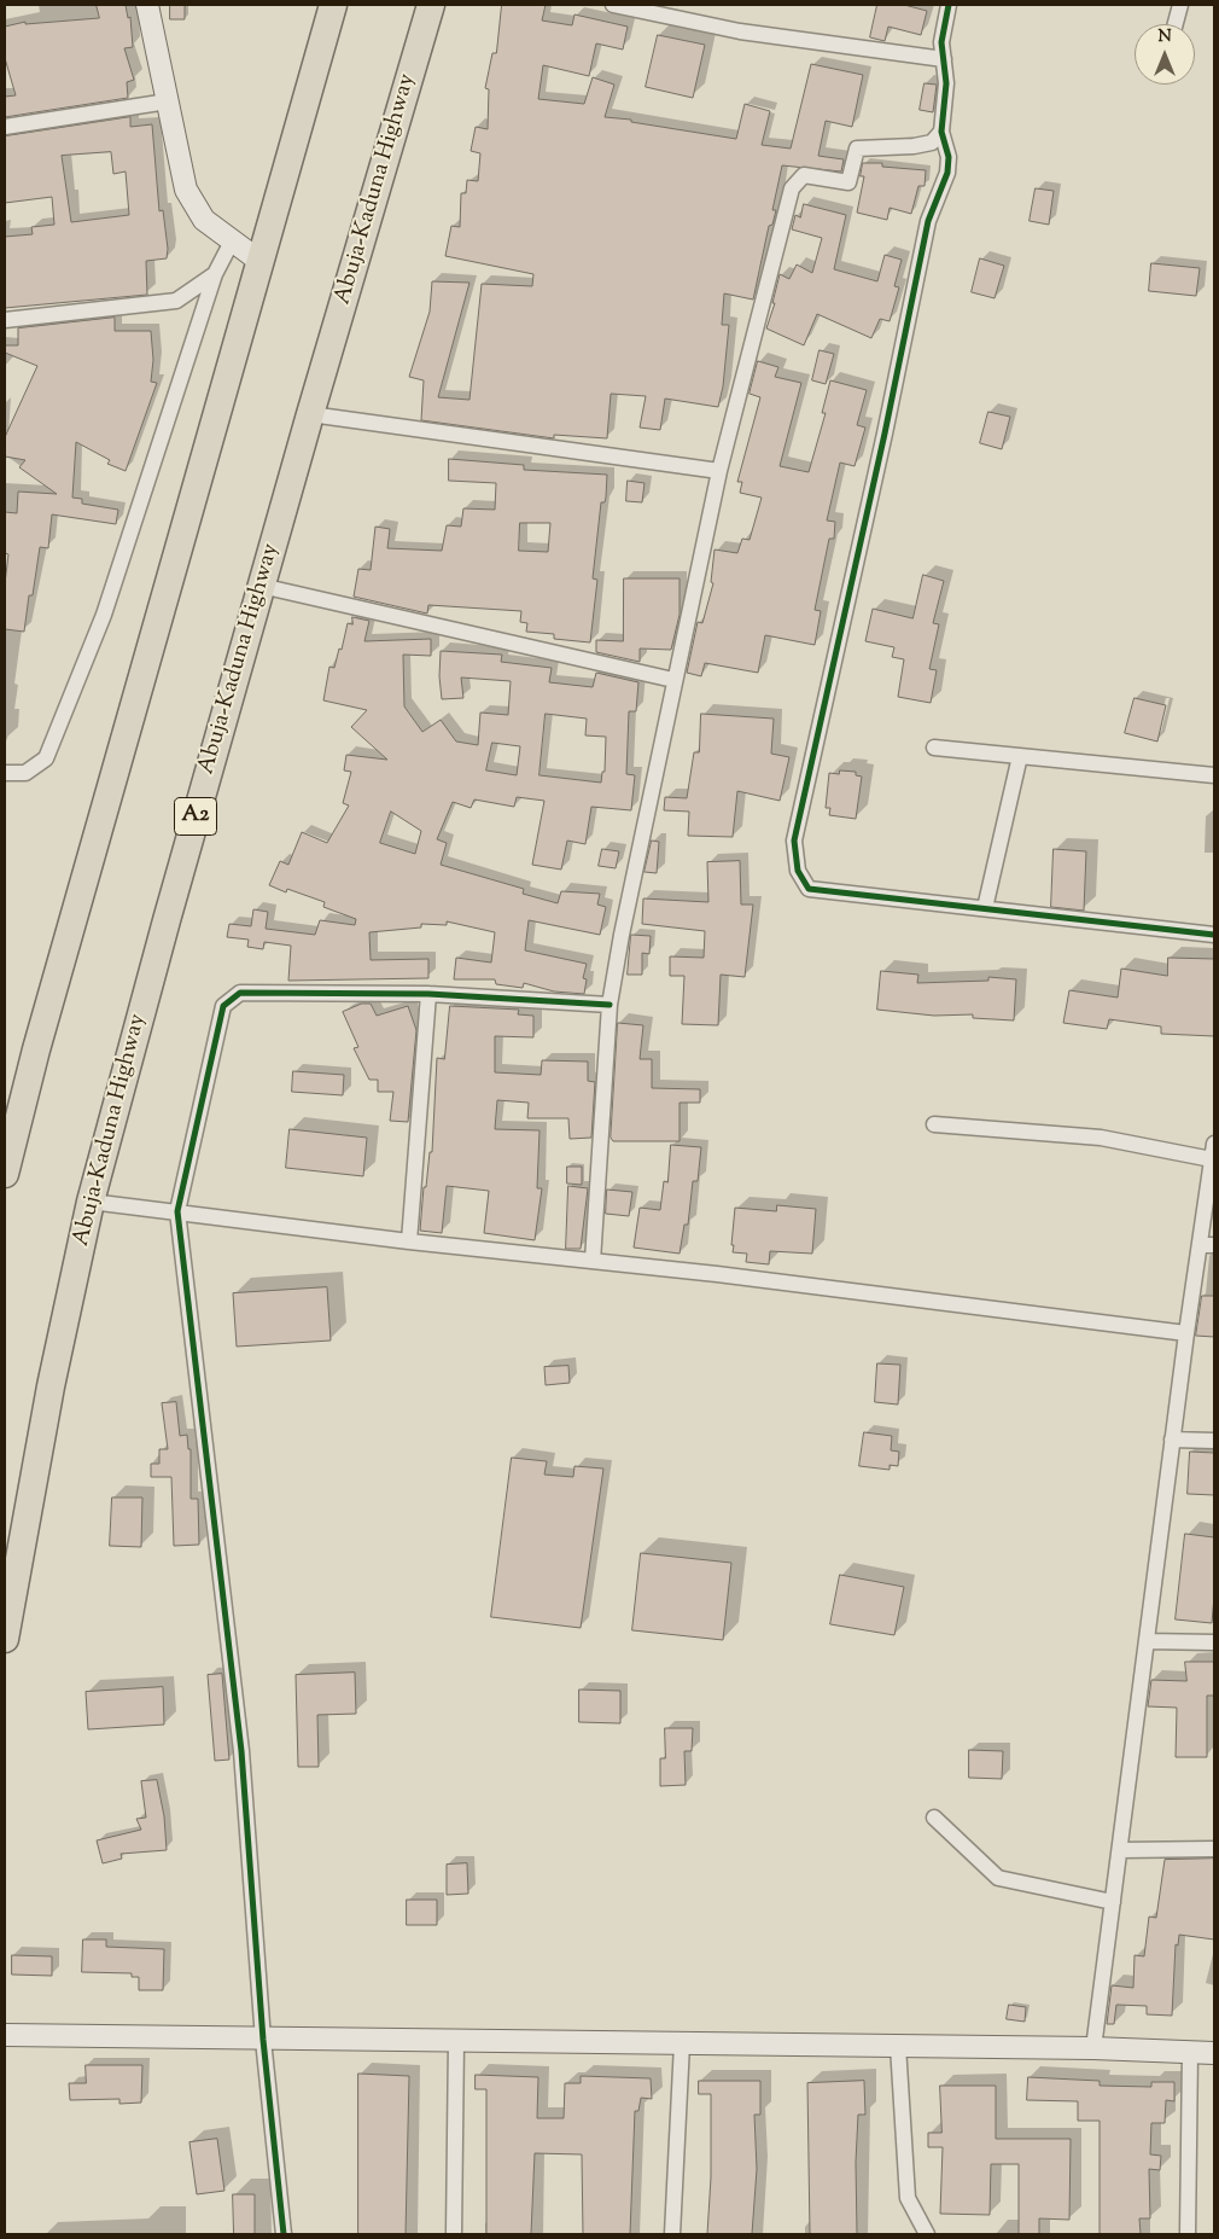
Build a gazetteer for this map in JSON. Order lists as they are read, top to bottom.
{
  "streets": {
    "highway": ["Abuja-Kaduna Highway", "A2"]
  },
  "north": "top"
}
